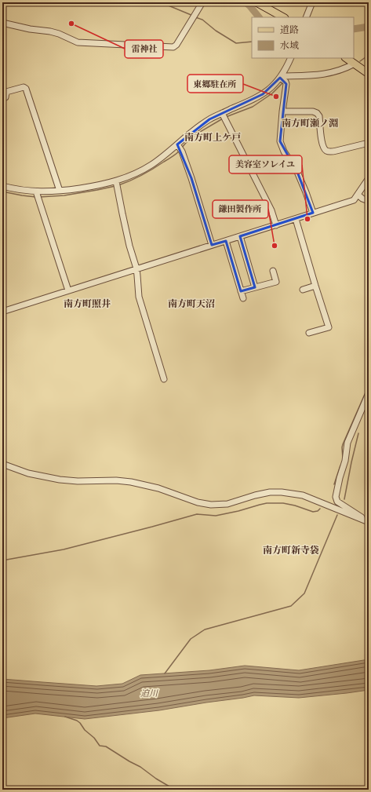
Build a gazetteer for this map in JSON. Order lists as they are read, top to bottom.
{
  "districts": [
    "南方町瀬ノ淵",
    "南方町上ケ戸",
    "南方町照井",
    "南方町天沼",
    "南方町新寺袋"
  ],
  "water": ["迫川"],
  "places": [
    "雷神社",
    "東郷駐在所",
    "美容室ソレイユ",
    "鎌田製作所"
  ],
  "legend": ["道路", "水域"]
}
